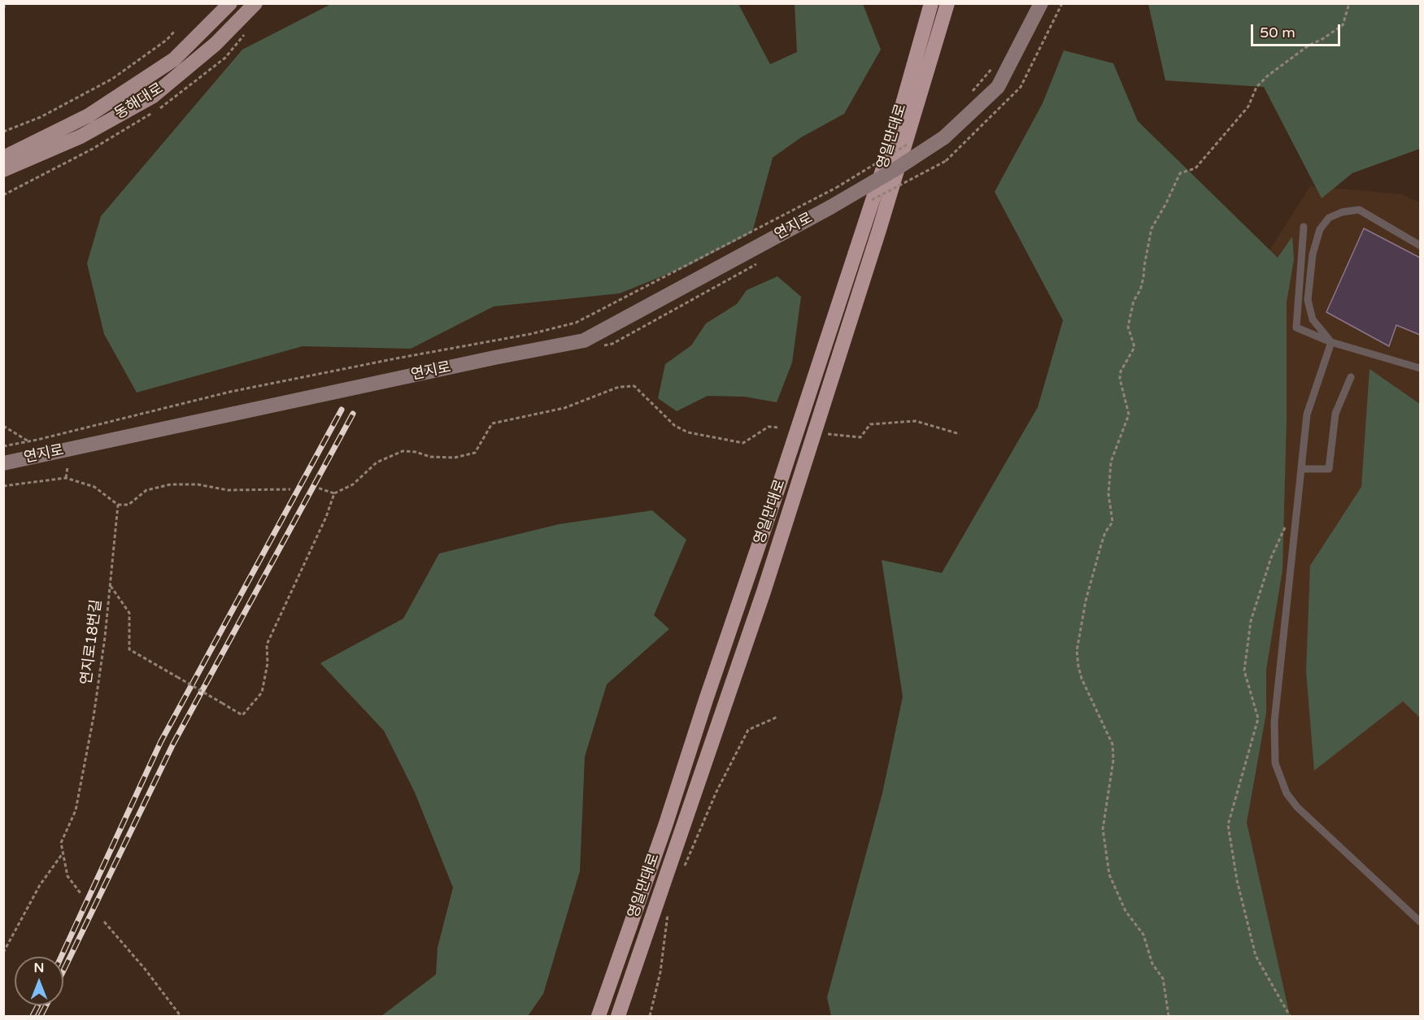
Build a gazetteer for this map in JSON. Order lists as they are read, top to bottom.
{
  "streets": {
    "highway": ["영일만대로"],
    "main road": ["동해대로", "연지로"],
    "path": ["연지로18번길"]
  },
  "scale_bar": "50 m",
  "north": "top"
}
